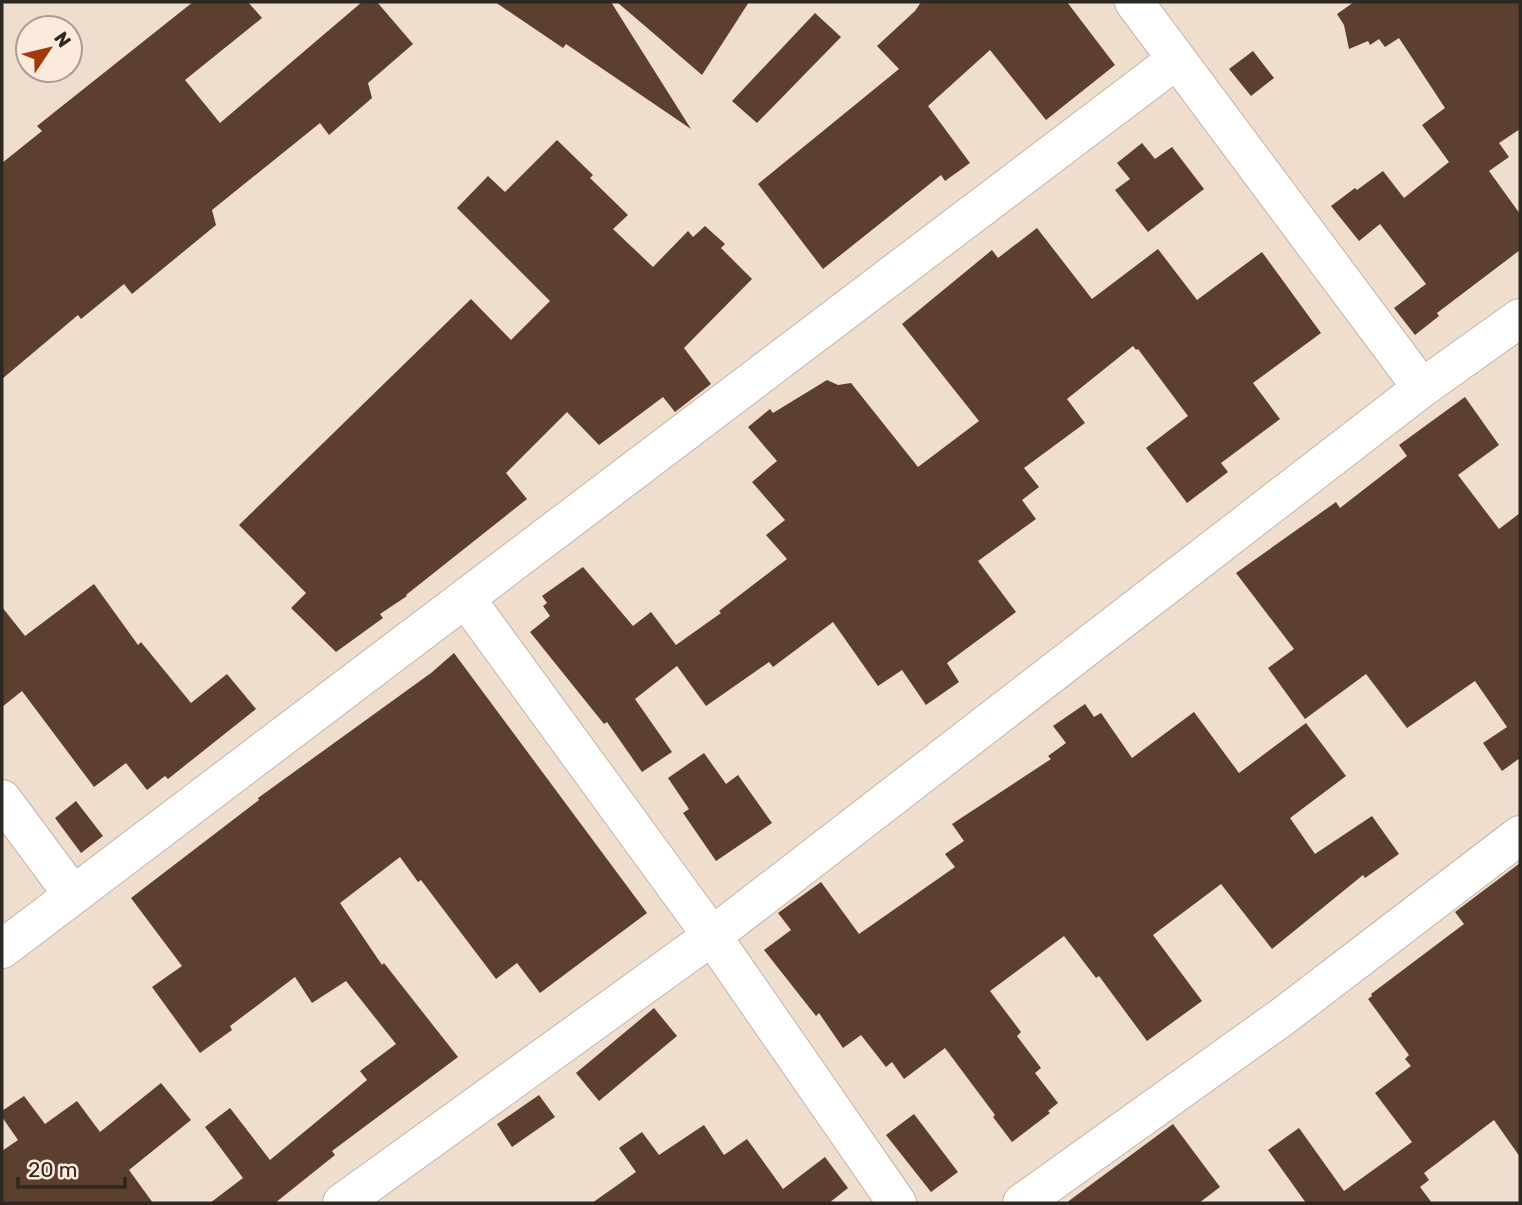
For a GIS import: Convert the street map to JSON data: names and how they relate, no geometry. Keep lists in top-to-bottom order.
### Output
{
  "scale_bar": "20 m",
  "north": "top right"
}
